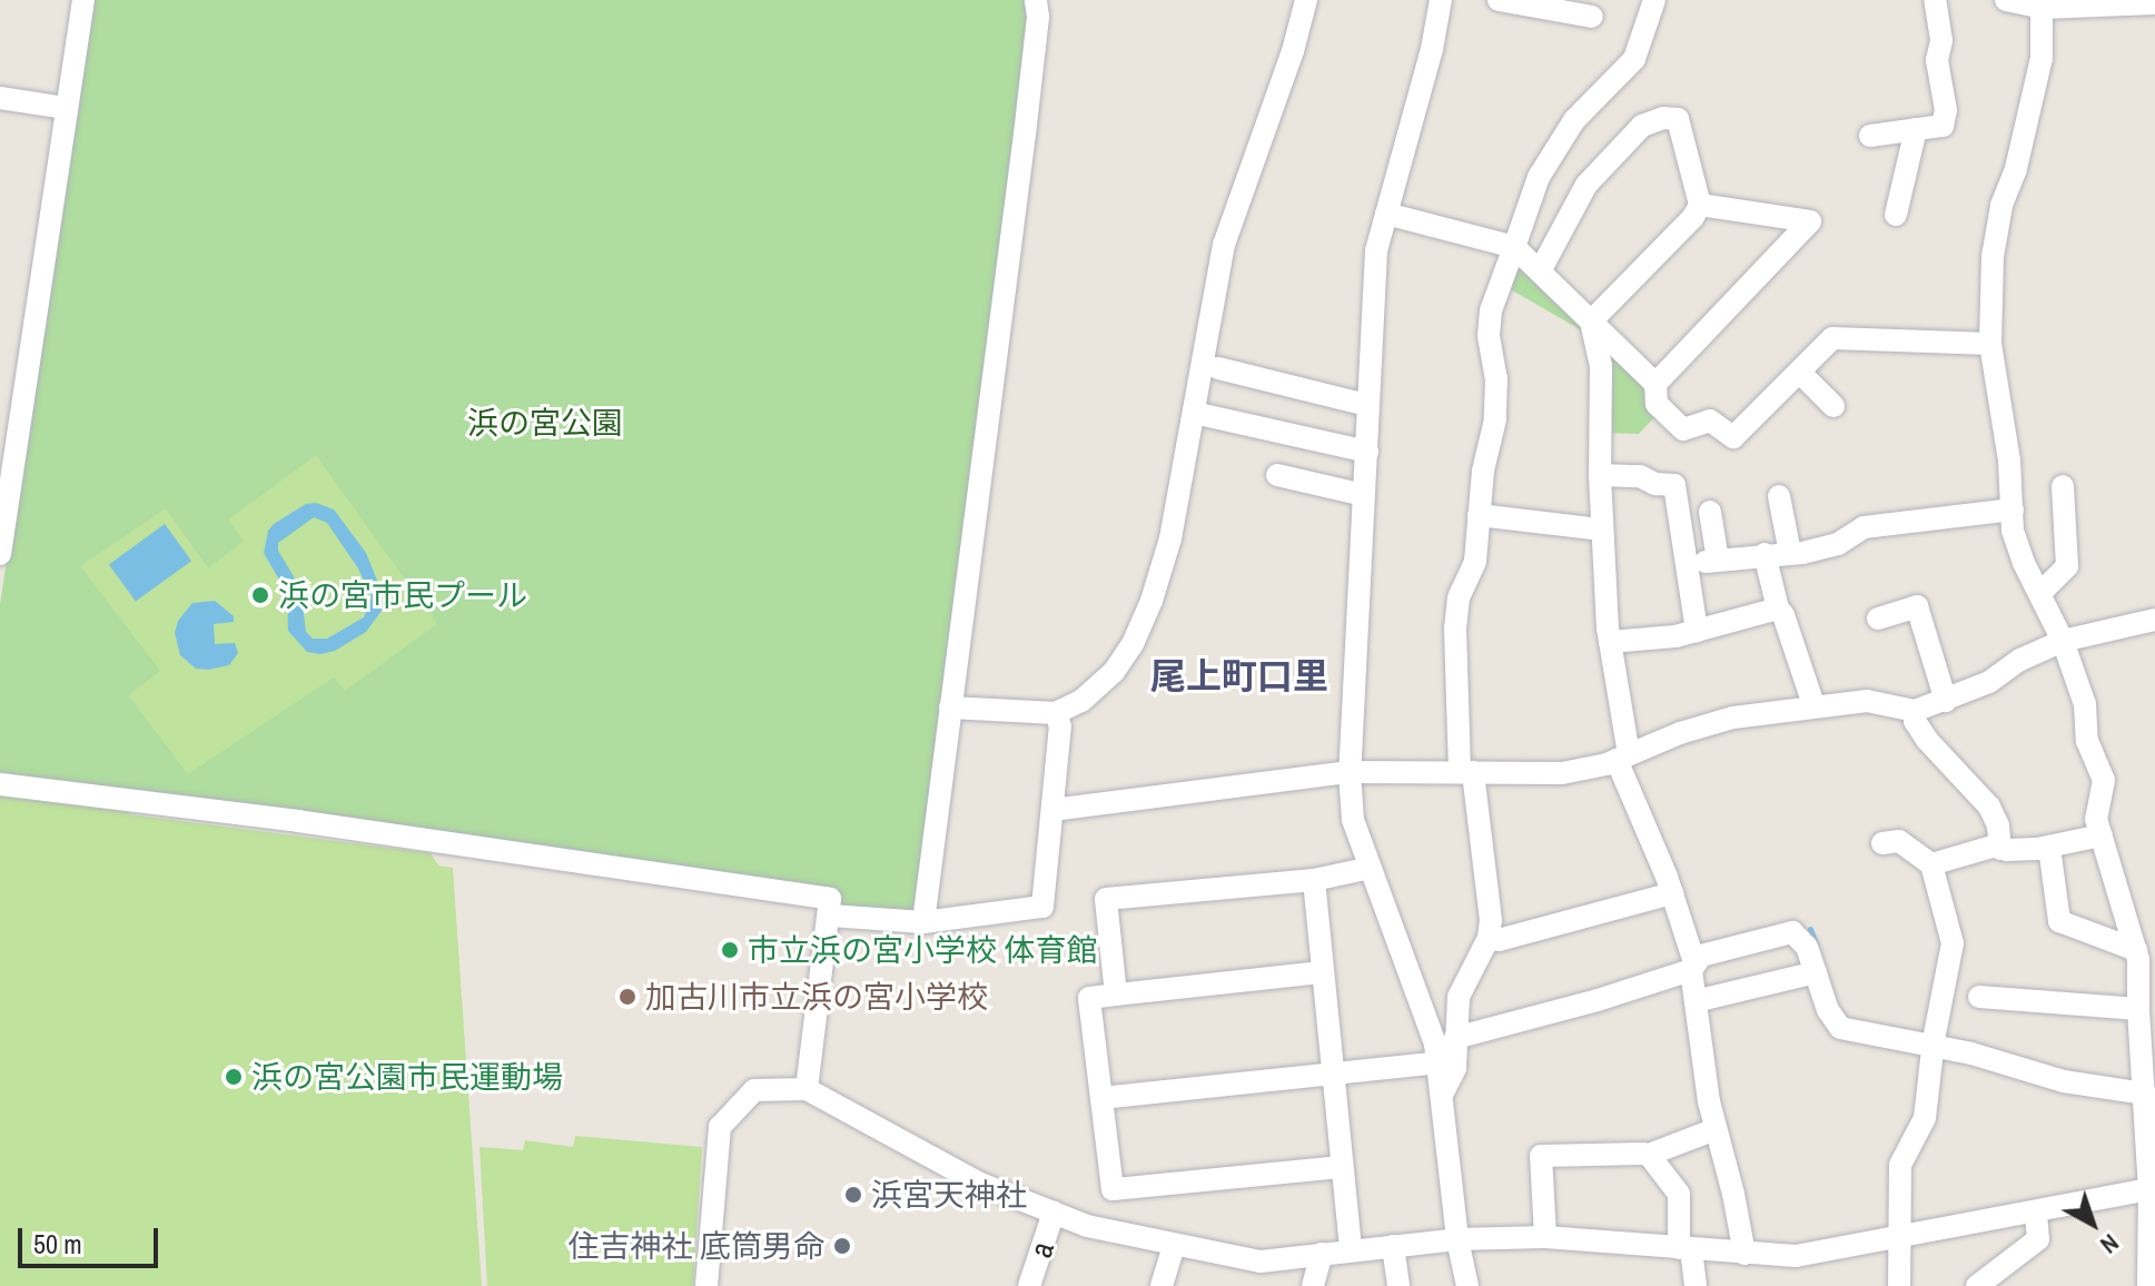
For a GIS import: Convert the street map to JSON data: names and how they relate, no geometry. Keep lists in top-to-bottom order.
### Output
{
  "streets": {
    "street": ["a"]
  },
  "districts": ["尾上町口里"],
  "parks": ["浜の宮公園"],
  "places": [
    "浜の宮市民プール",
    "市立浜の宮小学校 体育館",
    "加古川市立浜の宮小学校",
    "浜の宮公園市民運動場",
    "浜宮天神社",
    "住吉神社 底筒男命"
  ],
  "scale_bar": "50 m",
  "north": "bottom right"
}
